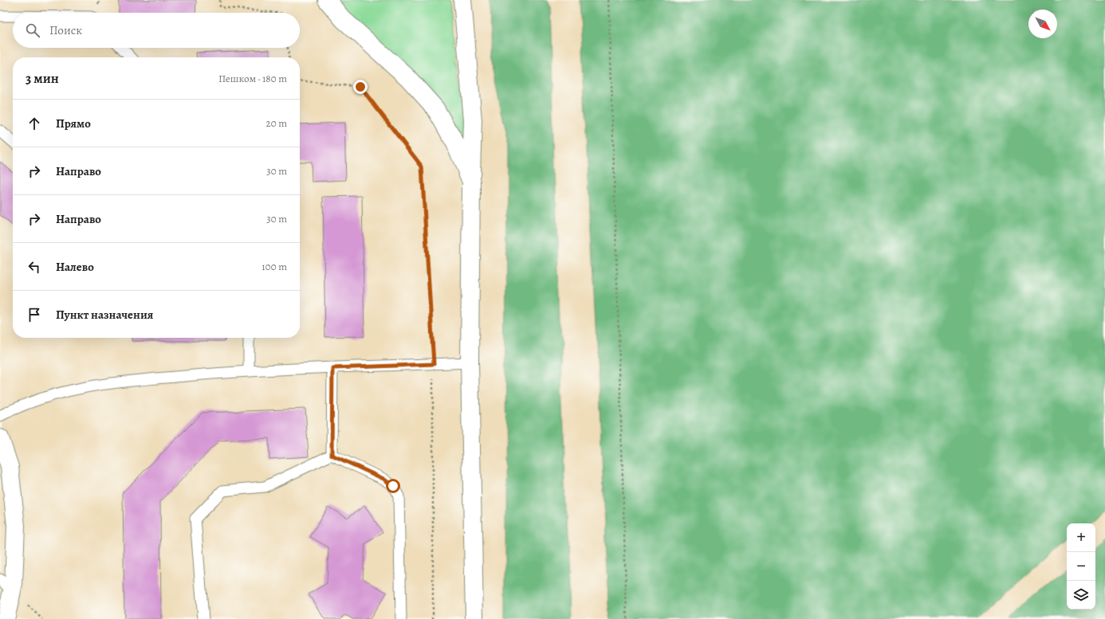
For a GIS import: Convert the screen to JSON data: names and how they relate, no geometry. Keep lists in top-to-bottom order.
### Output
{
  "north": "bottom right",
  "page": {
    "search": "Поиск",
    "heading": ["3 мин", "Пешком · 180 m"],
    "list": [
      ["Прямо", "20 m"],
      ["Направо", "30 m"],
      ["Направо", "30 m"],
      ["Налево", "100 m"],
      "Пункт назначения"
    ],
    "map_buttons": ["+", "−"]
  }
}
